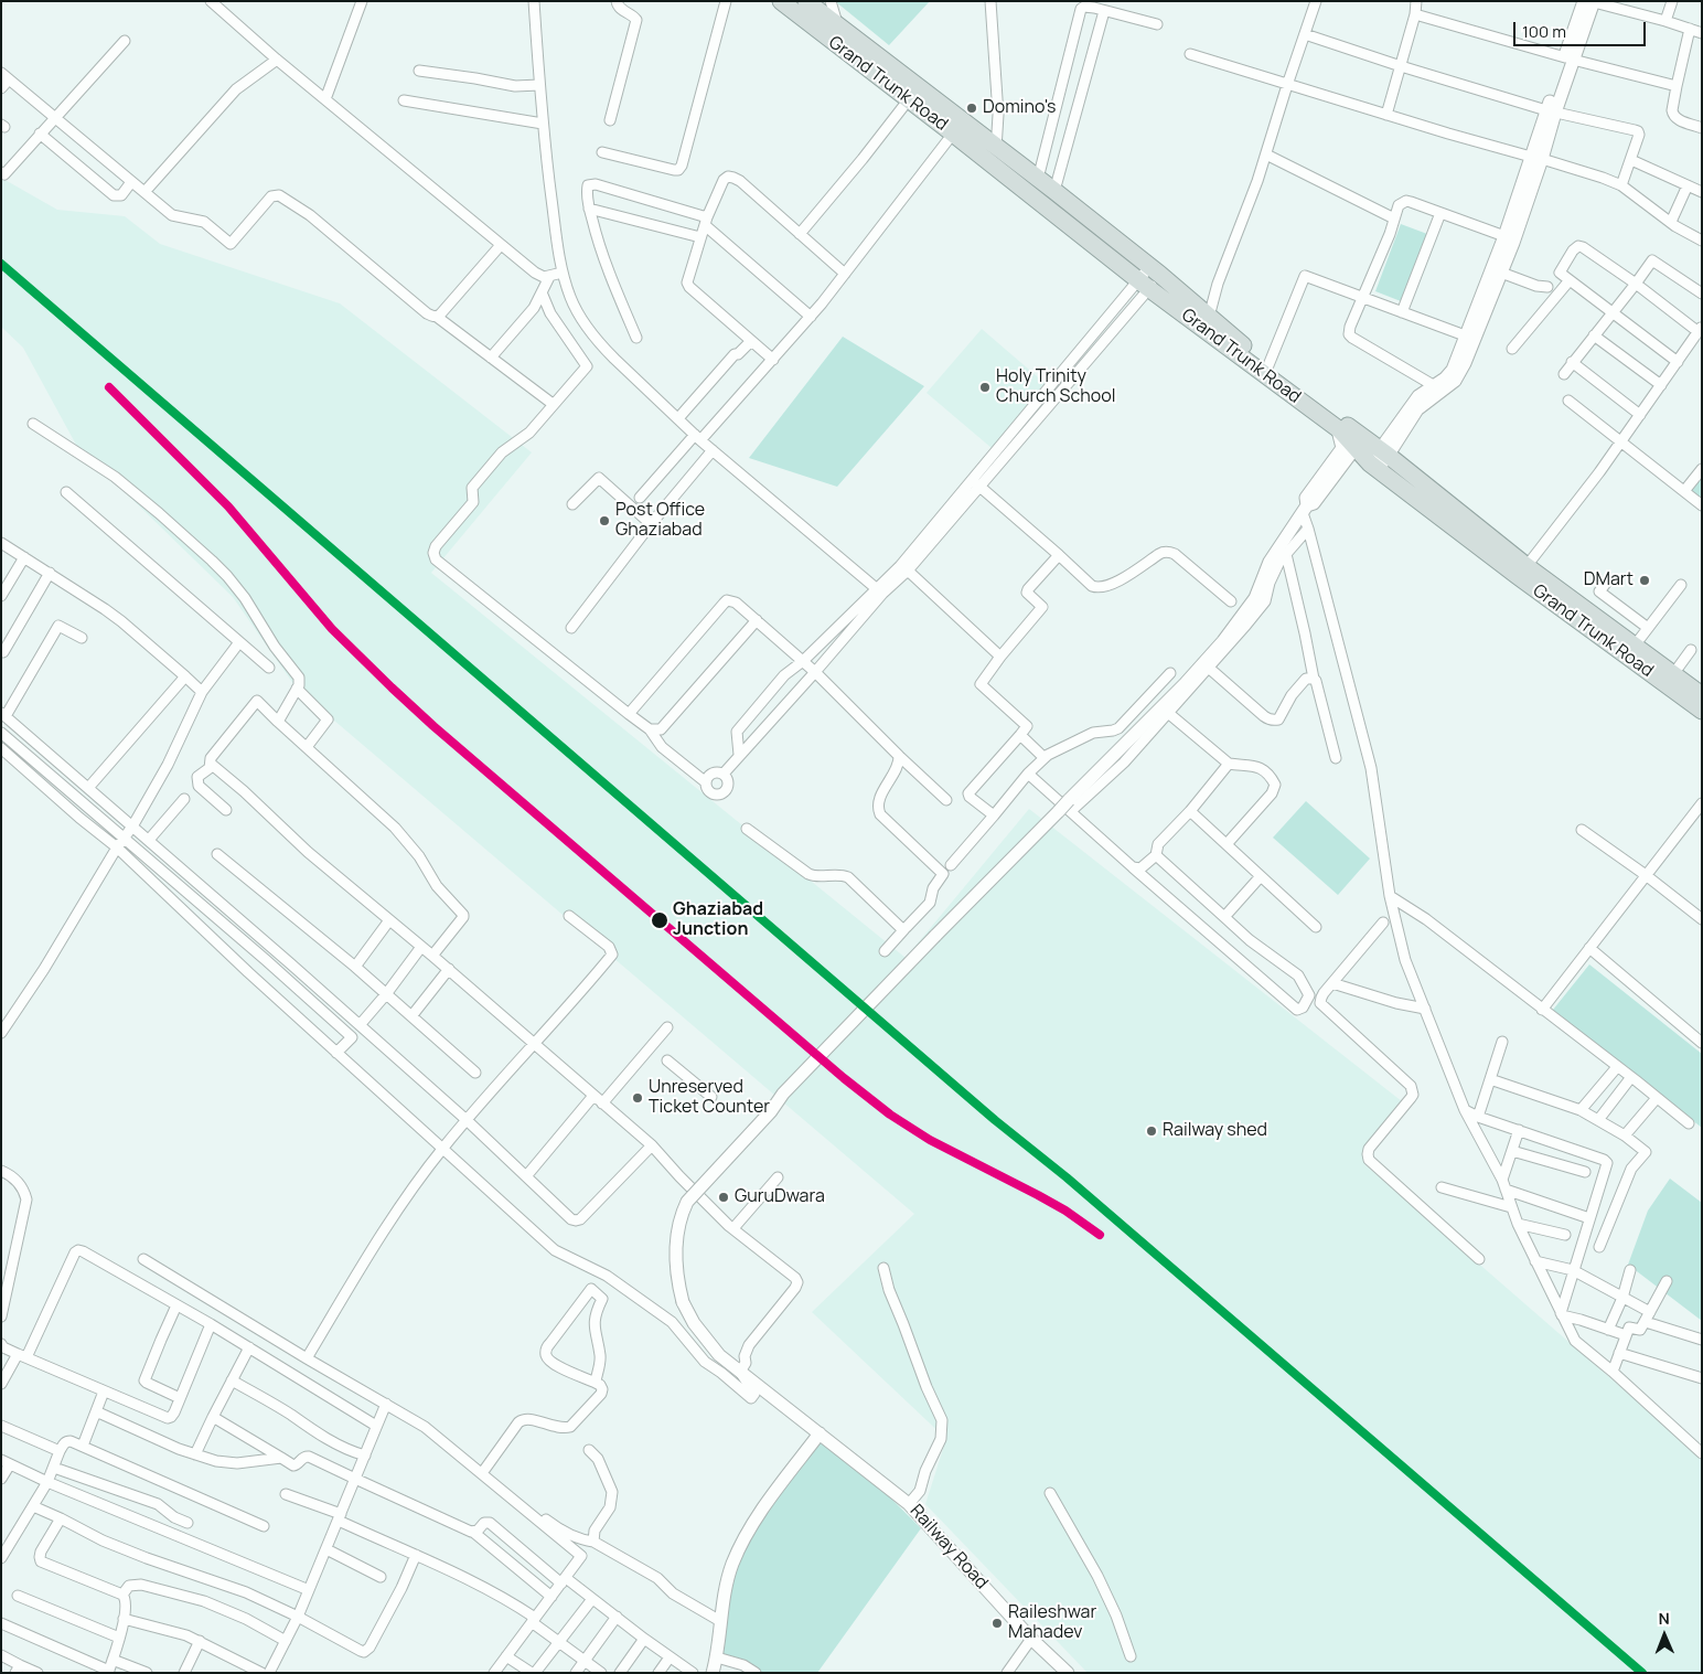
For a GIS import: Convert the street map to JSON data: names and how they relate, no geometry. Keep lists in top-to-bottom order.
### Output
{
  "streets": {
    "highway": ["Grand Trunk Road"],
    "street": ["Railway Road"]
  },
  "places": [
    "Domino's",
    "Holy Trinity Church School",
    "Post Office Ghaziabad",
    "DMart",
    "Ghaziabad Junction",
    "Unreserved Ticket Counter",
    "Railway shed",
    "GuruDwara",
    "Raileshwar Mahadev"
  ],
  "scale_bar": "100 m",
  "north": "top"
}
